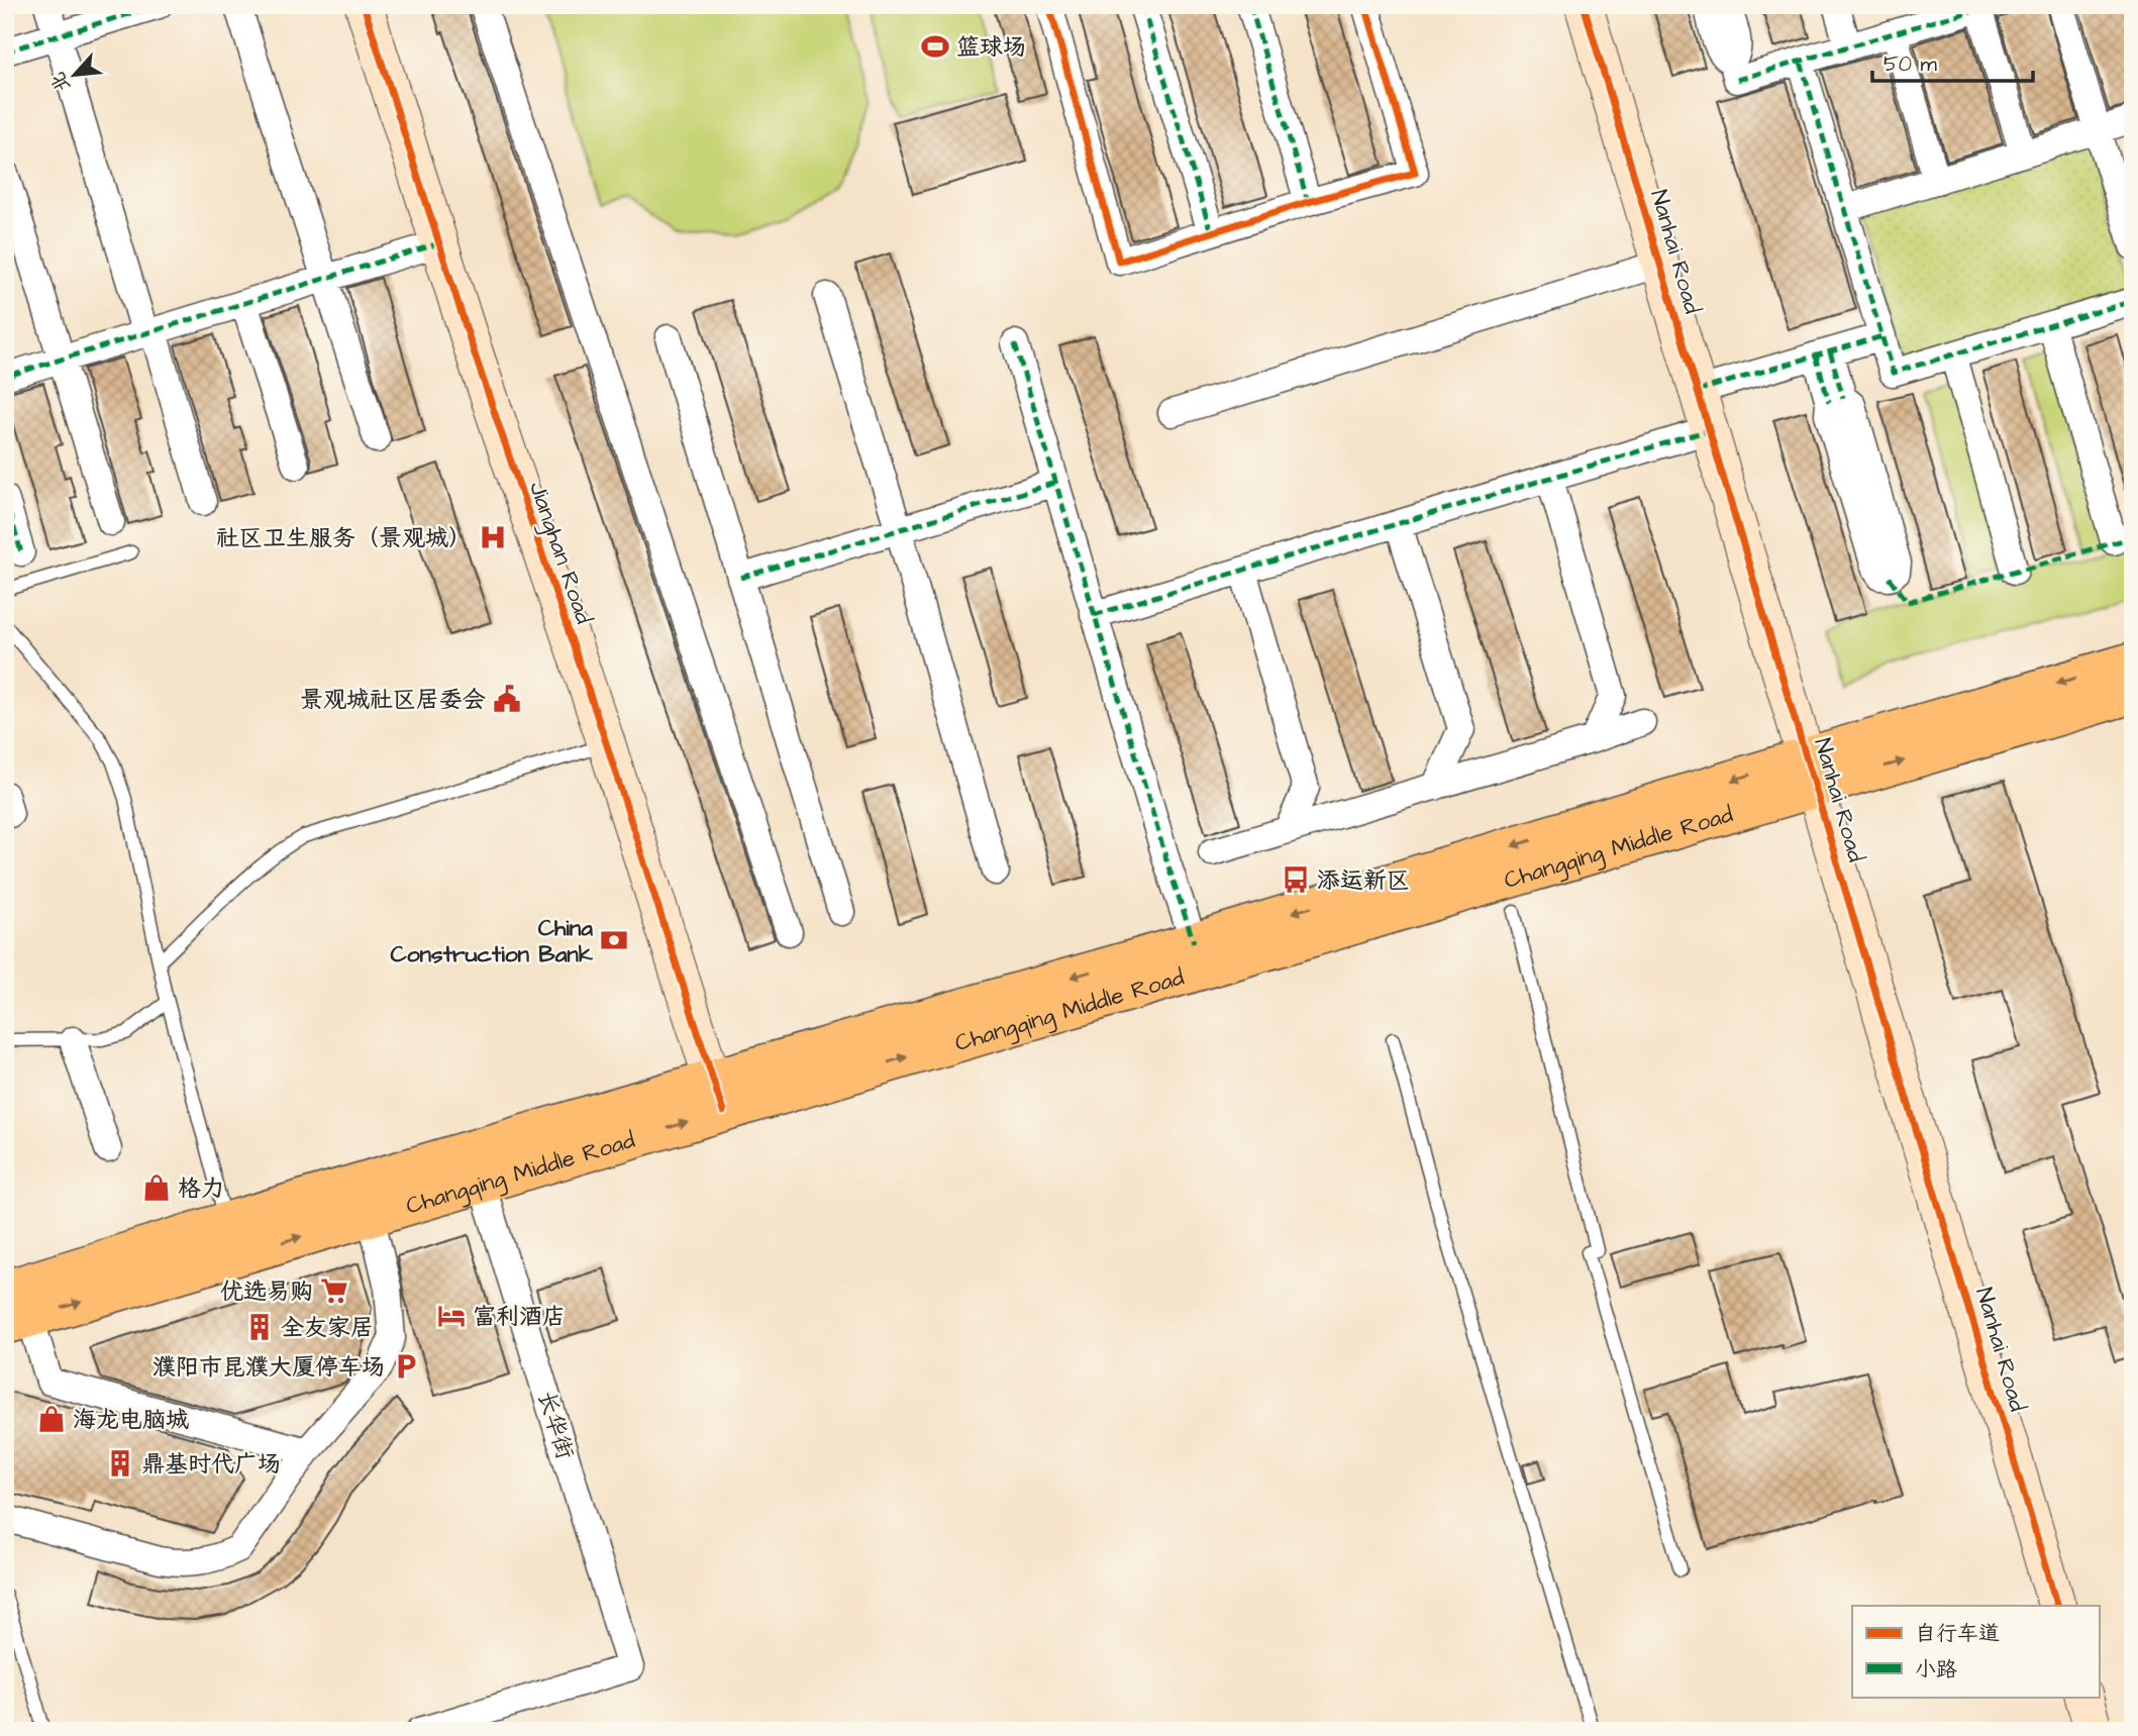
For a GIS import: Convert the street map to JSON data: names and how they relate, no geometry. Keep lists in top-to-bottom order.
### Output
{
  "streets": {
    "main road": ["Changqing Middle Road"],
    "street": ["Nanhai Road", "Jianghan Road", "长华街"]
  },
  "crossings": [
    ["Nanhai Road", "Changqing Middle Road"],
    ["Jianghan Road", "Changqing Middle Road"],
    ["Changqing Middle Road", "长华街"]
  ],
  "places": {
    "sports": ["篮球场"],
    "hospital": ["社区卫生服务（景观城）"],
    "public building": ["景观城社区居委会"],
    "bus stop": ["添运新区"],
    "bank": ["China Construction Bank"],
    "shop": ["格力", "海龙电脑城"],
    "supermarket": ["优选易购"],
    "hotel": ["富利酒店"],
    "building": ["全友家居", "鼎基时代广场"],
    "parking": ["濮阳市昆濮大厦停车场"]
  },
  "legend": ["自行车道", "小路"],
  "scale_bar": "50 m",
  "north": "bottom left"
}
